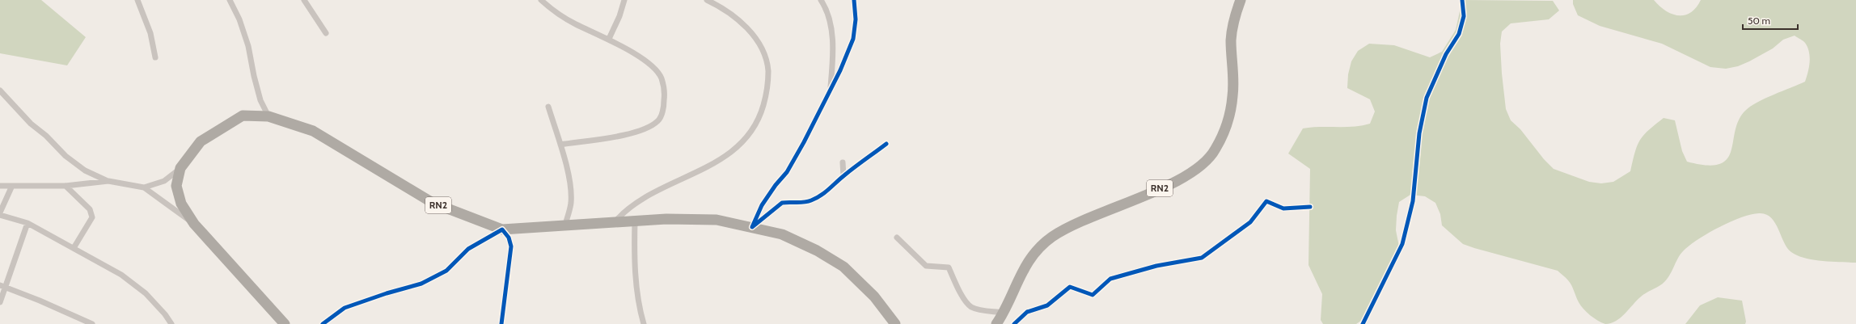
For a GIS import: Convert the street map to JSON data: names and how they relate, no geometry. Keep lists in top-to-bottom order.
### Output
{
  "streets": {
    "highway": ["RN2"]
  },
  "scale_bar": "50 m"
}
